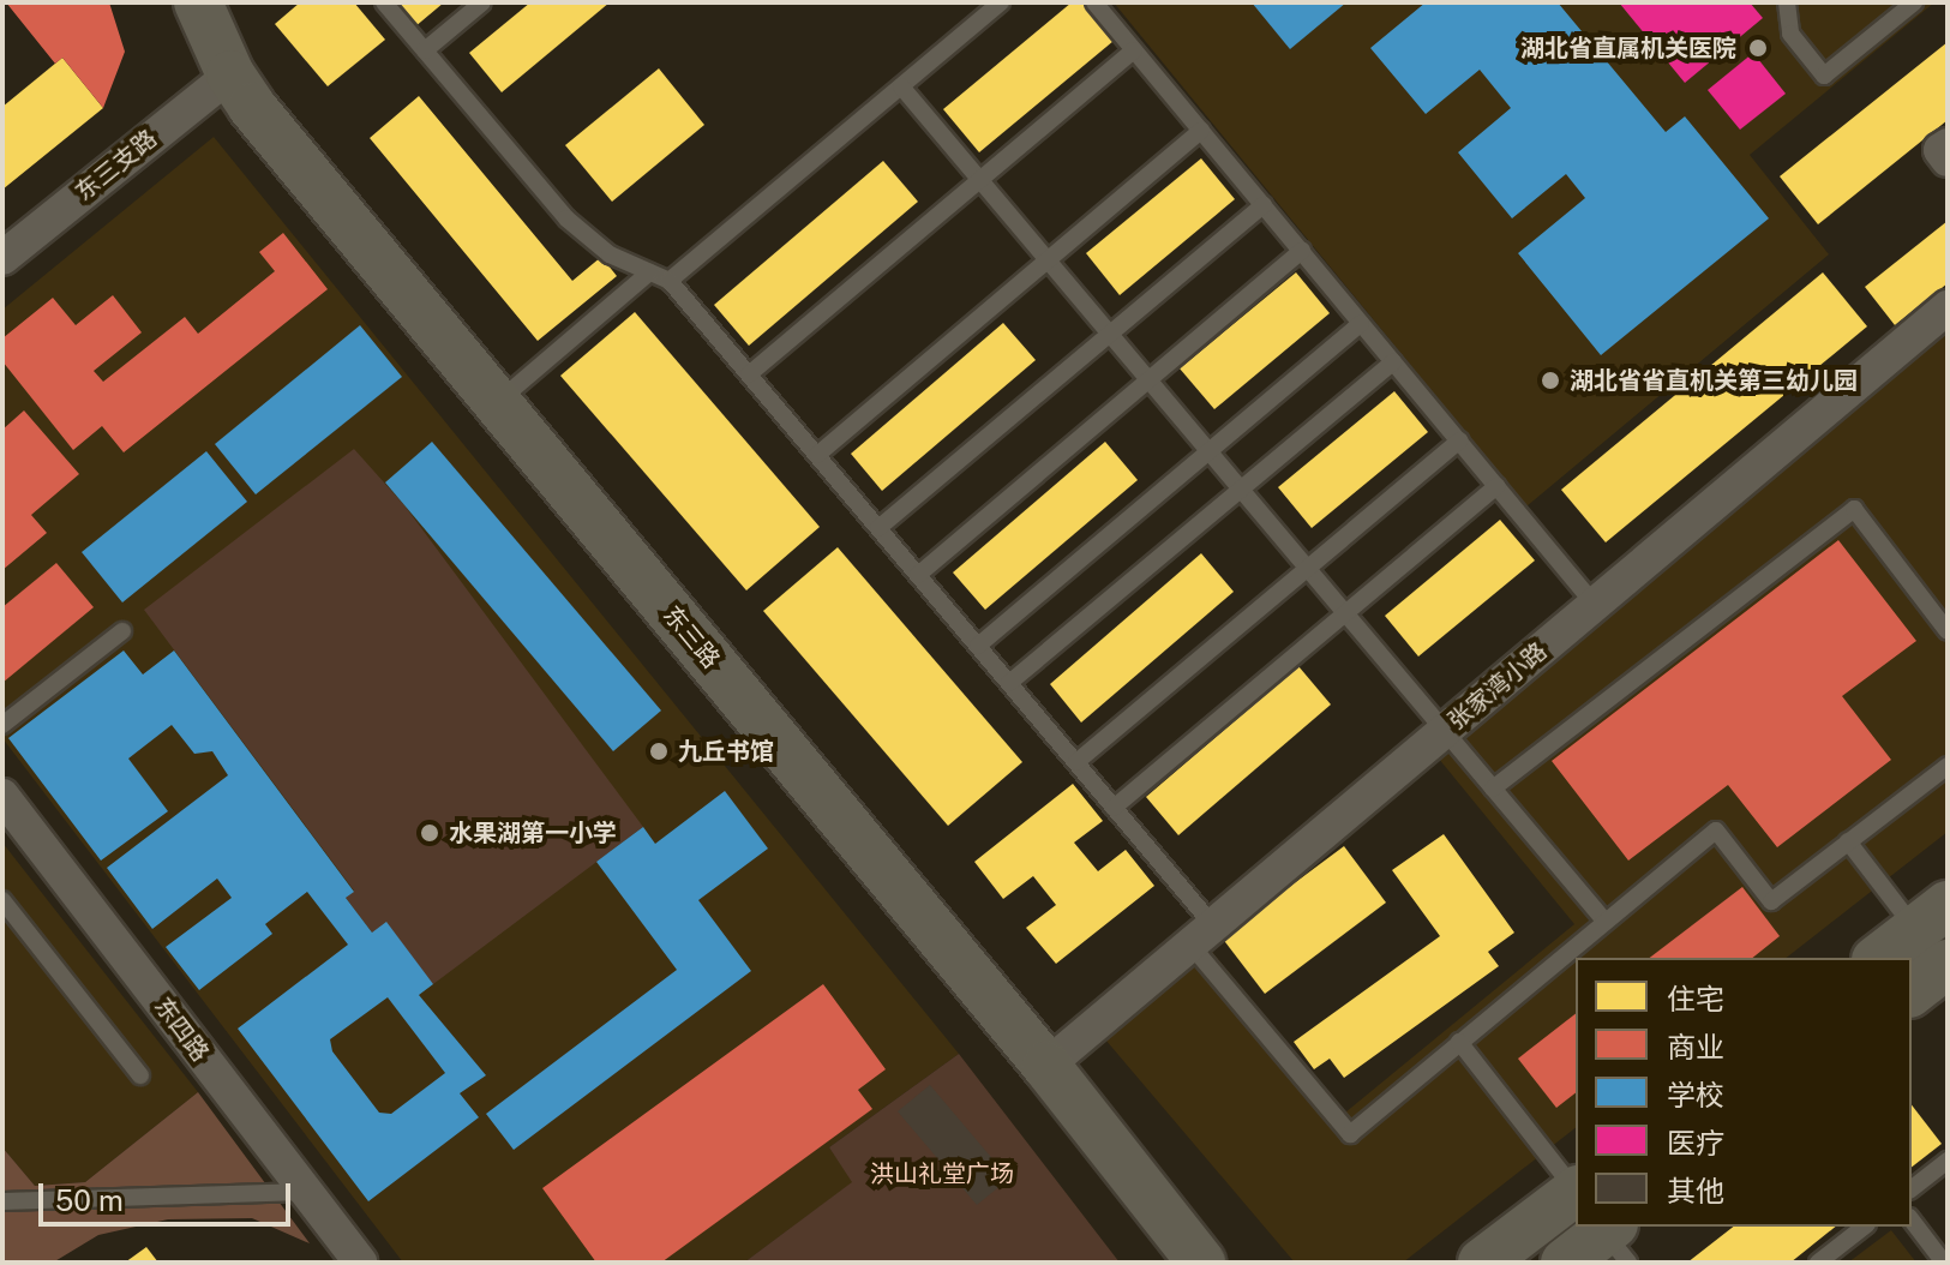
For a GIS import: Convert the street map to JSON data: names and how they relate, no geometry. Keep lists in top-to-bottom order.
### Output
{
  "streets": {
    "street": [
      "东三支路",
      "东三路",
      "张家湾小路",
      "东四路"
    ]
  },
  "crossings": [
    ["东三支路", "东三路"],
    ["东三路", "张家湾小路"]
  ],
  "parks": ["洪山礼堂广场"],
  "places": [
    "湖北省直属机关医院",
    "湖北省省直机关第三幼儿园",
    "九丘书馆",
    "水果湖第一小学"
  ],
  "legend": [
    "住宅",
    "商业",
    "学校",
    "医疗",
    "其他"
  ],
  "scale_bar": "50 m"
}
